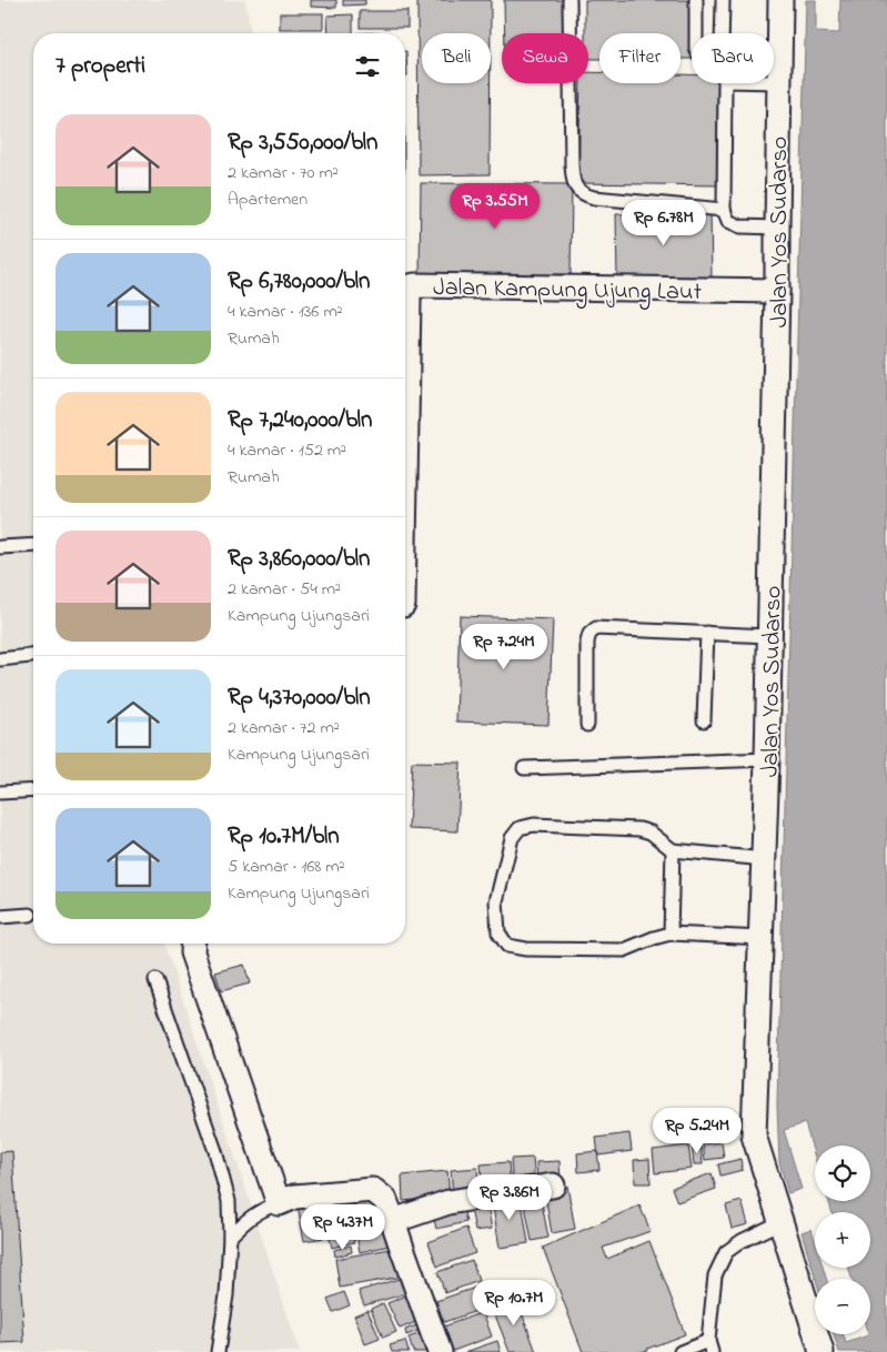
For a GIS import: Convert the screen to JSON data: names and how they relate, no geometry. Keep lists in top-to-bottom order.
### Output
{
  "streets": {
    "street": ["Jalan Yos Sudarso", "Jalan Kampung Ujung Laut"]
  },
  "crossings": [
    ["Jalan Yos Sudarso", "Jalan Kampung Ujung Laut"]
  ],
  "page": {
    "chip": [
      "Beli",
      "Sewa",
      "Filter",
      "Baru"
    ],
    "heading": "7 properti",
    "list": [
      {
        "name": "Rp 3,550,000/bln",
        "note": "2 kamar · 70 m² · Apartemen"
      },
      {
        "name": "Rp 6,780,000/bln",
        "note": "4 kamar · 136 m² · Rumah"
      },
      {
        "name": "Rp 7,240,000/bln",
        "note": "4 kamar · 152 m² · Rumah"
      },
      {
        "name": "Rp 3,860,000/bln",
        "note": "2 kamar · 54 m² · Kampung Ujungsari"
      },
      {
        "name": "Rp 4,370,000/bln",
        "note": "2 kamar · 72 m² · Kampung Ujungsari"
      },
      {
        "name": "Rp 10.7M/bln",
        "note": "5 kamar · 168 m² · Kampung Ujungsari"
      }
    ],
    "price": [
      "Rp 3.55M",
      "Rp 6.78M",
      "Rp 7.24M",
      "Rp 5.24M",
      "Rp 3.86M",
      "Rp 4.37M",
      "Rp 10.7M"
    ],
    "map_buttons": ["+", "−"]
  }
}
